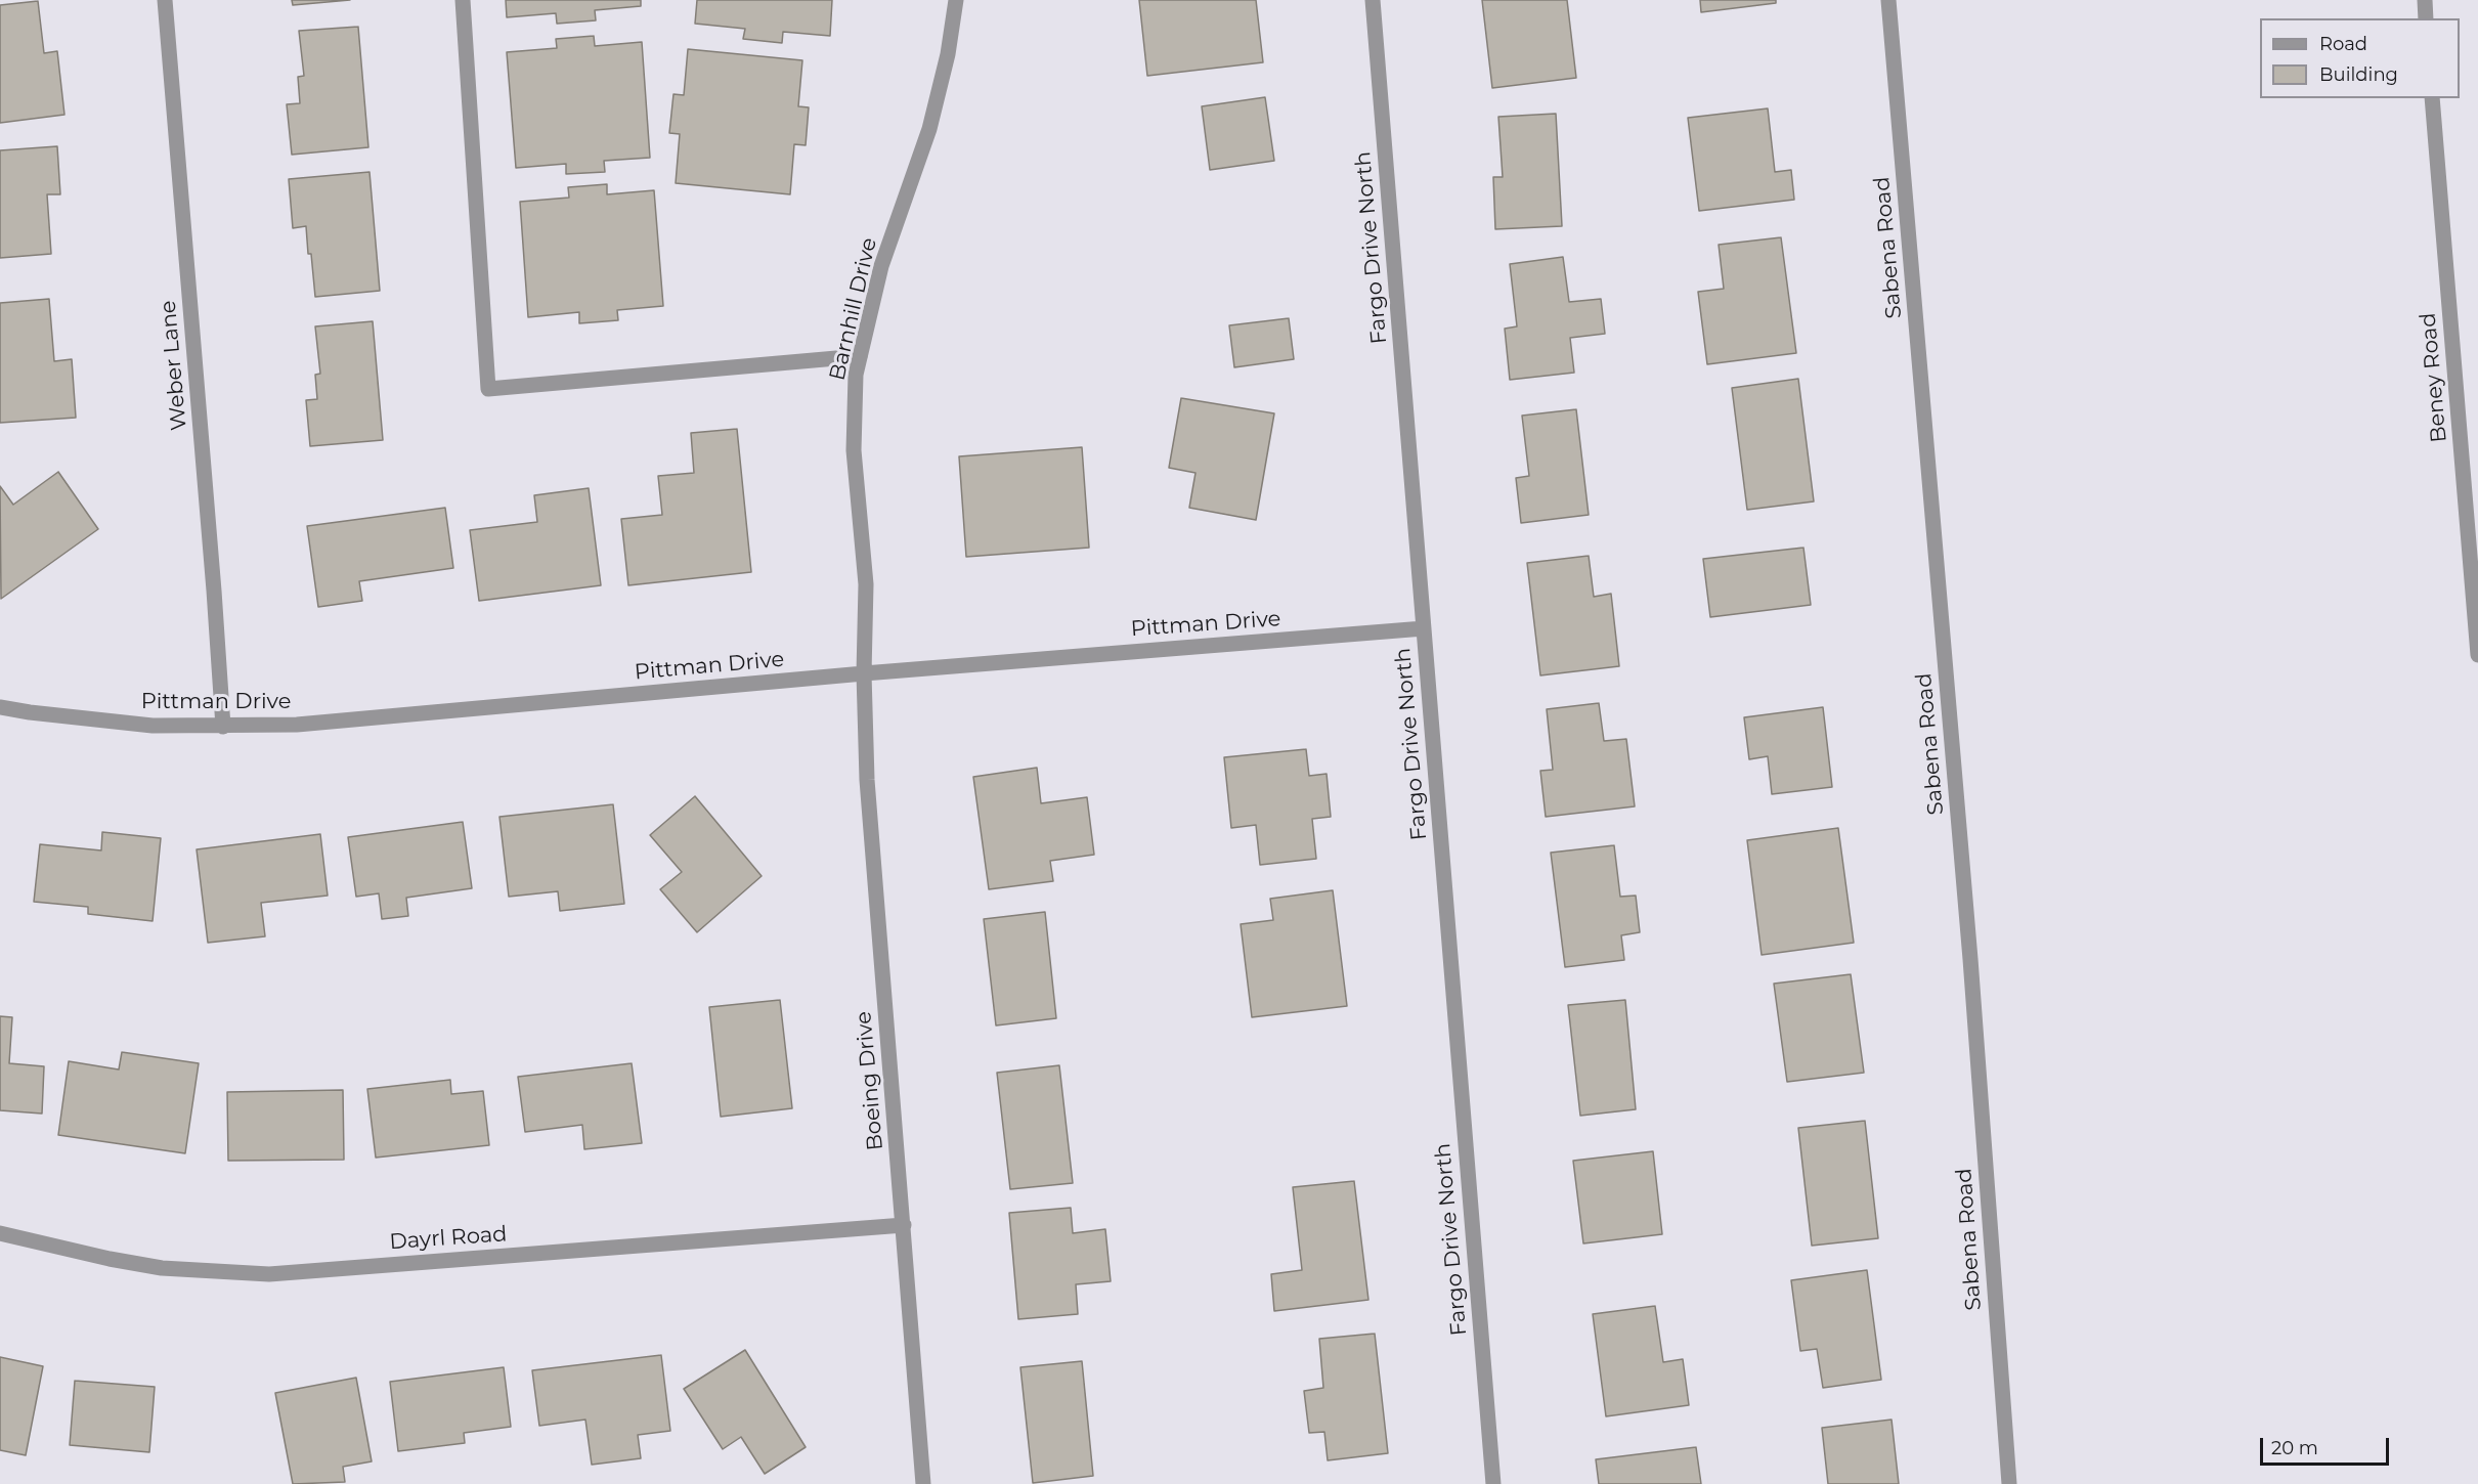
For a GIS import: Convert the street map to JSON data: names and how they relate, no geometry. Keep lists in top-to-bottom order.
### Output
{
  "streets": {
    "street": [
      "Fargo Drive North",
      "Sabena Road",
      "Barnhill Drive",
      "Weber Lane",
      "Beney Road",
      "Pittman Drive",
      "Boeing Drive",
      "Dayrl Road"
    ]
  },
  "crossings": [
    ["Fargo Drive North", "Pittman Drive"],
    ["Barnhill Drive", "Pittman Drive"],
    ["Barnhill Drive", "Boeing Drive"],
    ["Weber Lane", "Pittman Drive"],
    ["Pittman Drive", "Boeing Drive"],
    ["Boeing Drive", "Dayrl Road"]
  ],
  "legend": ["Road", "Building"],
  "scale_bar": "20 m"
}
